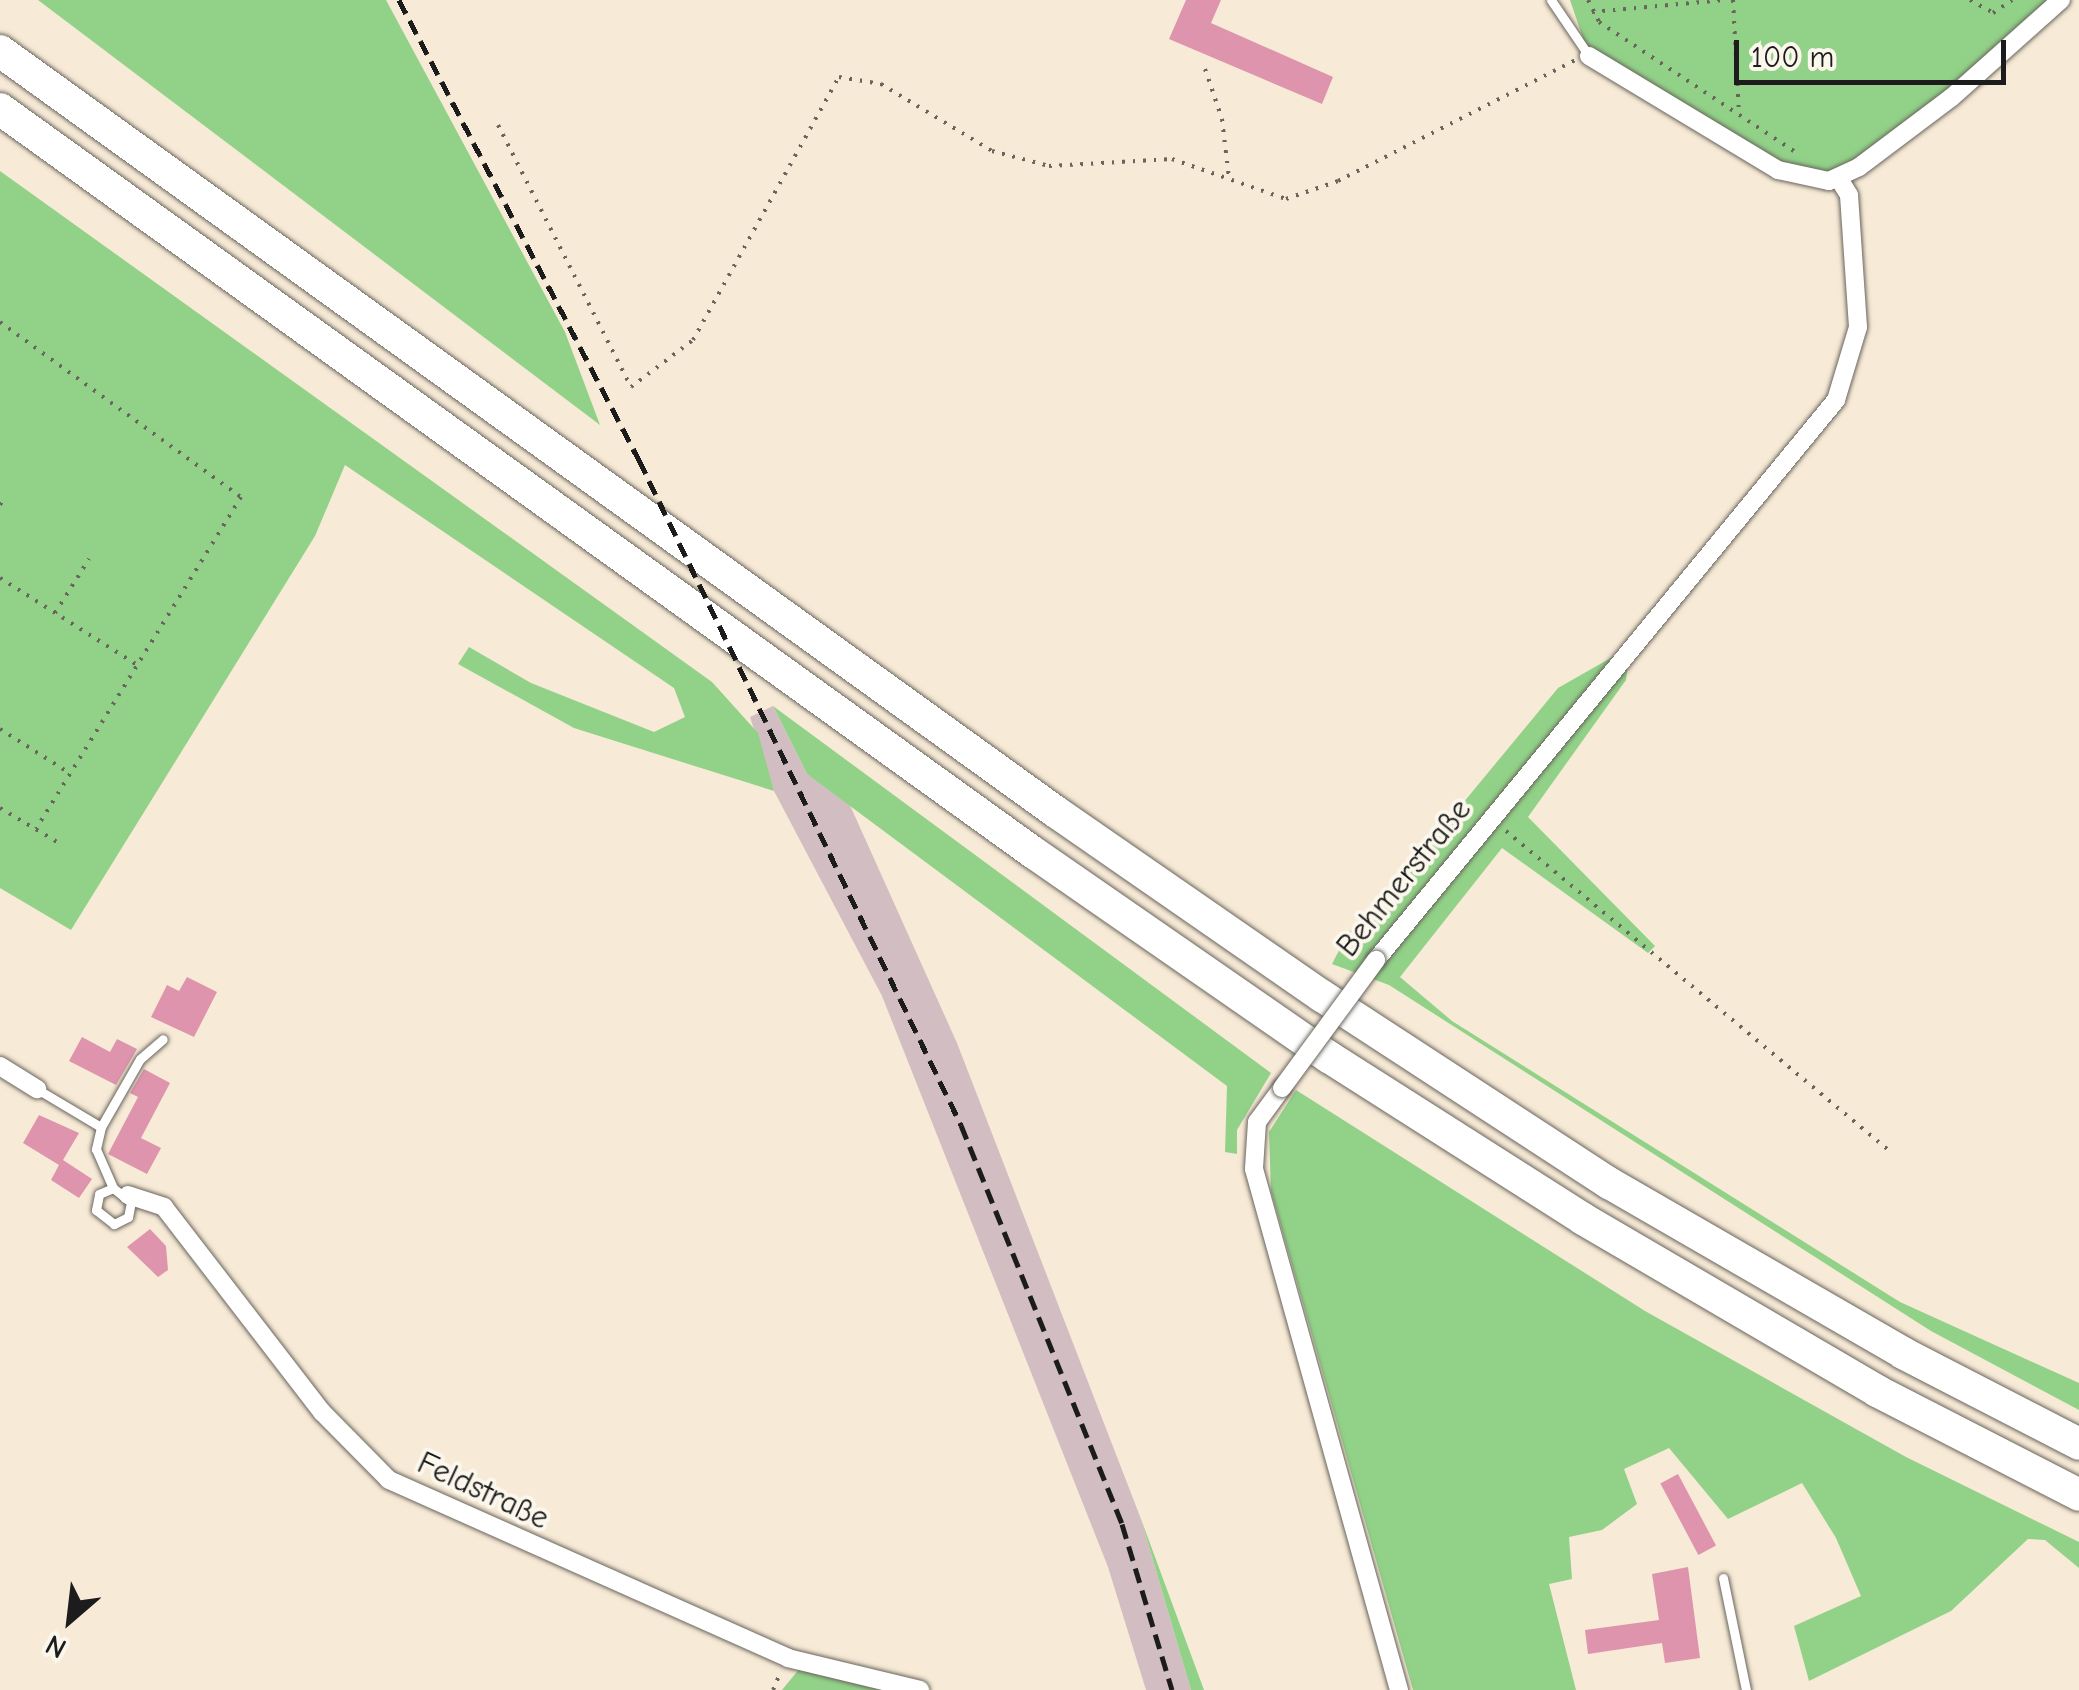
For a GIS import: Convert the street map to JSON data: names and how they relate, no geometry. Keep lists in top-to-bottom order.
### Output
{
  "streets": {
    "street": ["Behmerstraße", "Feldstraße"]
  },
  "scale_bar": "100 m",
  "north": "bottom left"
}
